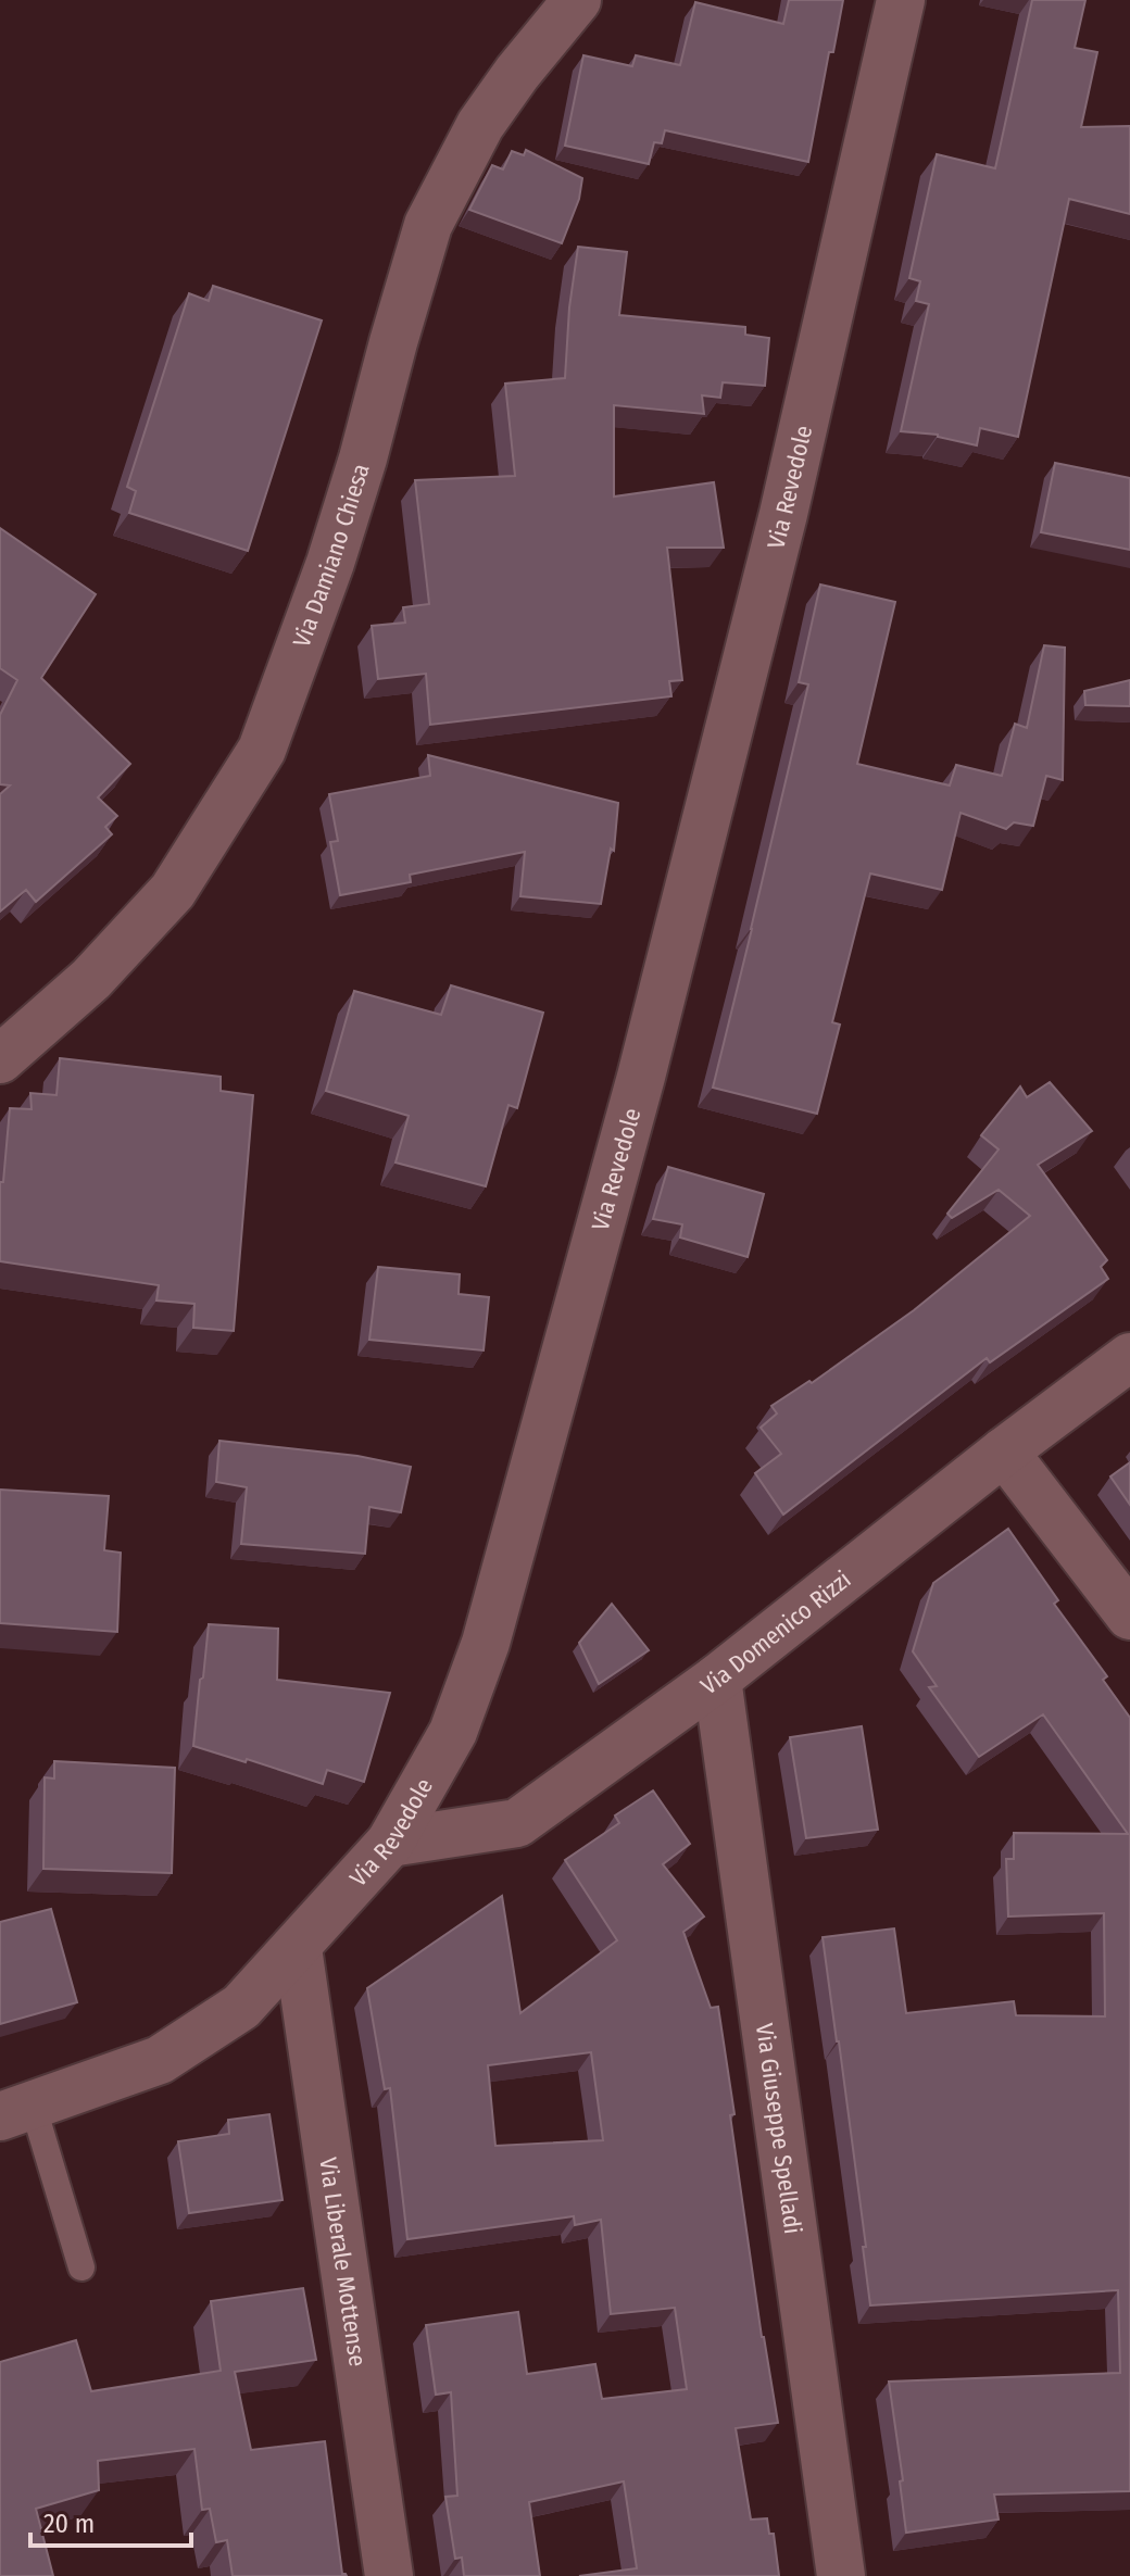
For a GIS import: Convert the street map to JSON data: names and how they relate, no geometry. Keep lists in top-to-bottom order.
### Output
{
  "streets": {
    "street": [
      "Via Revedole",
      "Via Damiano Chiesa",
      "Via Domenico Rizzi",
      "Via Giuseppe Spelladi",
      "Via Liberale Mottense"
    ]
  },
  "crossings": [
    ["Via Revedole", "Via Domenico Rizzi"],
    ["Via Revedole", "Via Liberale Mottense"],
    ["Via Domenico Rizzi", "Via Giuseppe Spelladi"]
  ],
  "scale_bar": "20 m"
}
